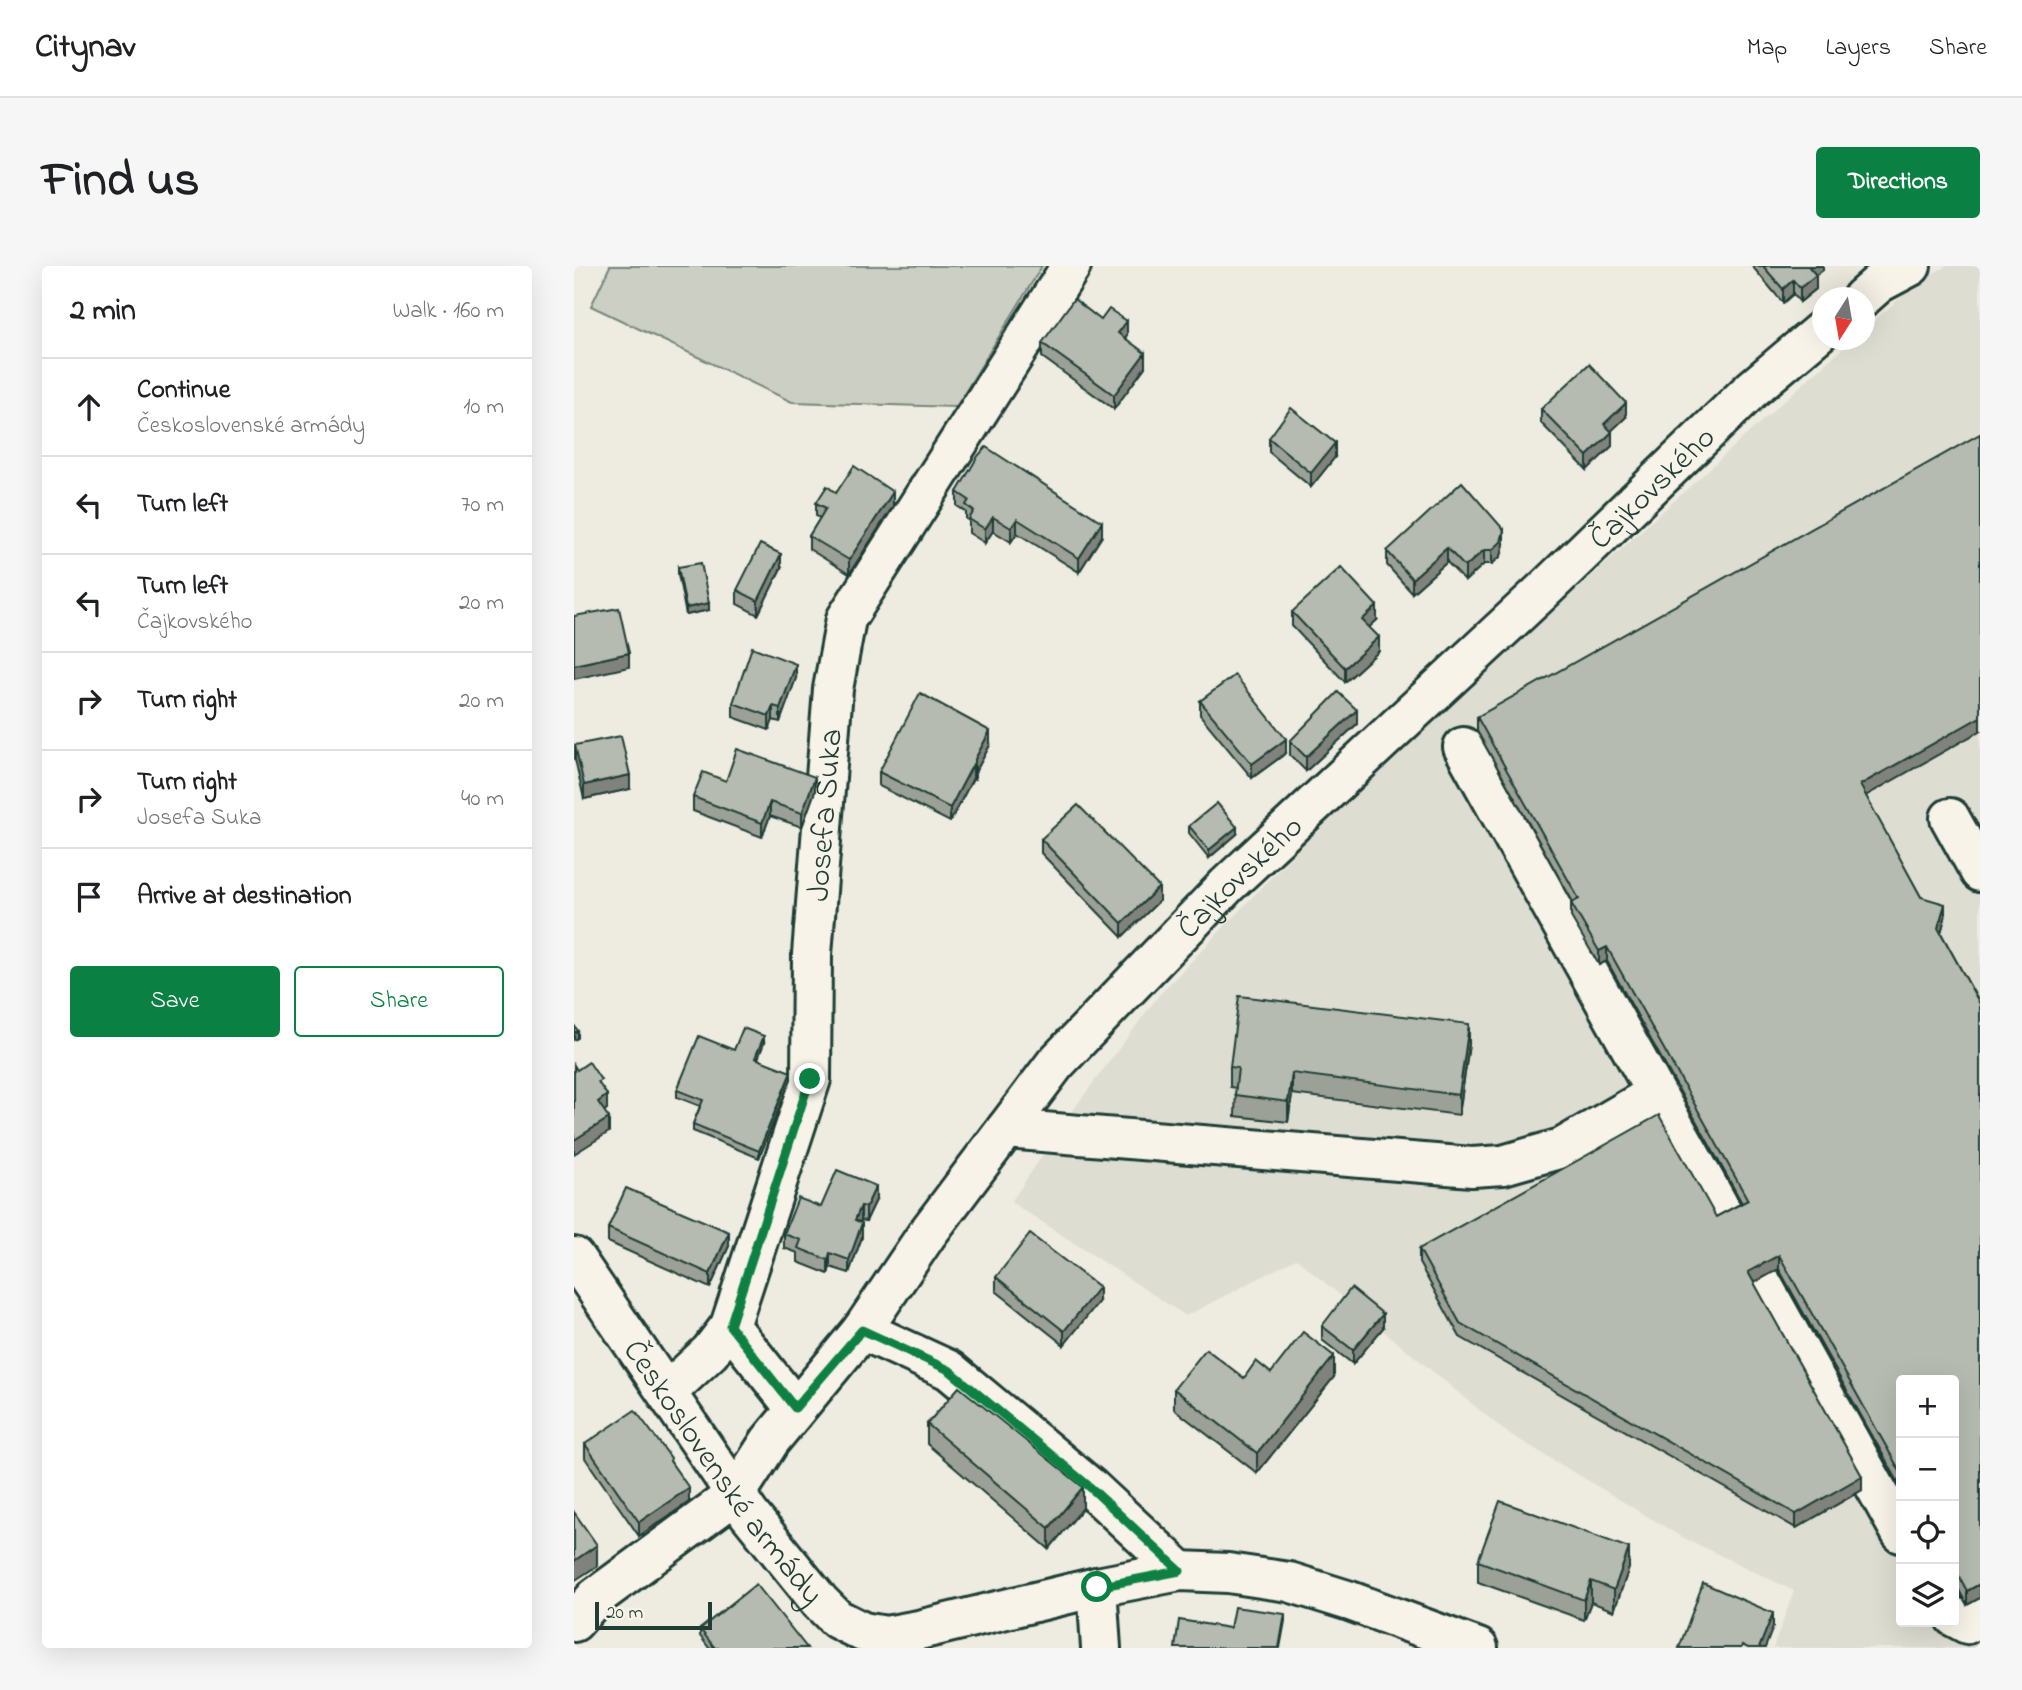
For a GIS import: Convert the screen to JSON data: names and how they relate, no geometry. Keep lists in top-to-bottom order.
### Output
{
  "streets": {
    "street": ["Čajkovského", "Josefa Suka", "Československé armády"]
  },
  "crossings": [
    ["Čajkovského", "Československé armády"],
    ["Josefa Suka", "Československé armády"]
  ],
  "scale_bar": "20 m",
  "north": "bottom",
  "page": {
    "header": "Citynav",
    "nav": ["Map", "Layers", "Share"],
    "title": "Find us",
    "buttons": [
      "Directions",
      ["Save", "Share"]
    ],
    "heading": ["2 min", "Walk · 160 m"],
    "list": [
      ["Continue", "Československé armády", "10 m"],
      ["Turn left", "70 m"],
      ["Turn left", "Čajkovského", "20 m"],
      ["Turn right", "20 m"],
      ["Turn right", "Josefa Suka", "40 m"],
      "Arrive at destination"
    ],
    "map_buttons": ["+", "−"],
    "scale": "20 m"
  }
}
